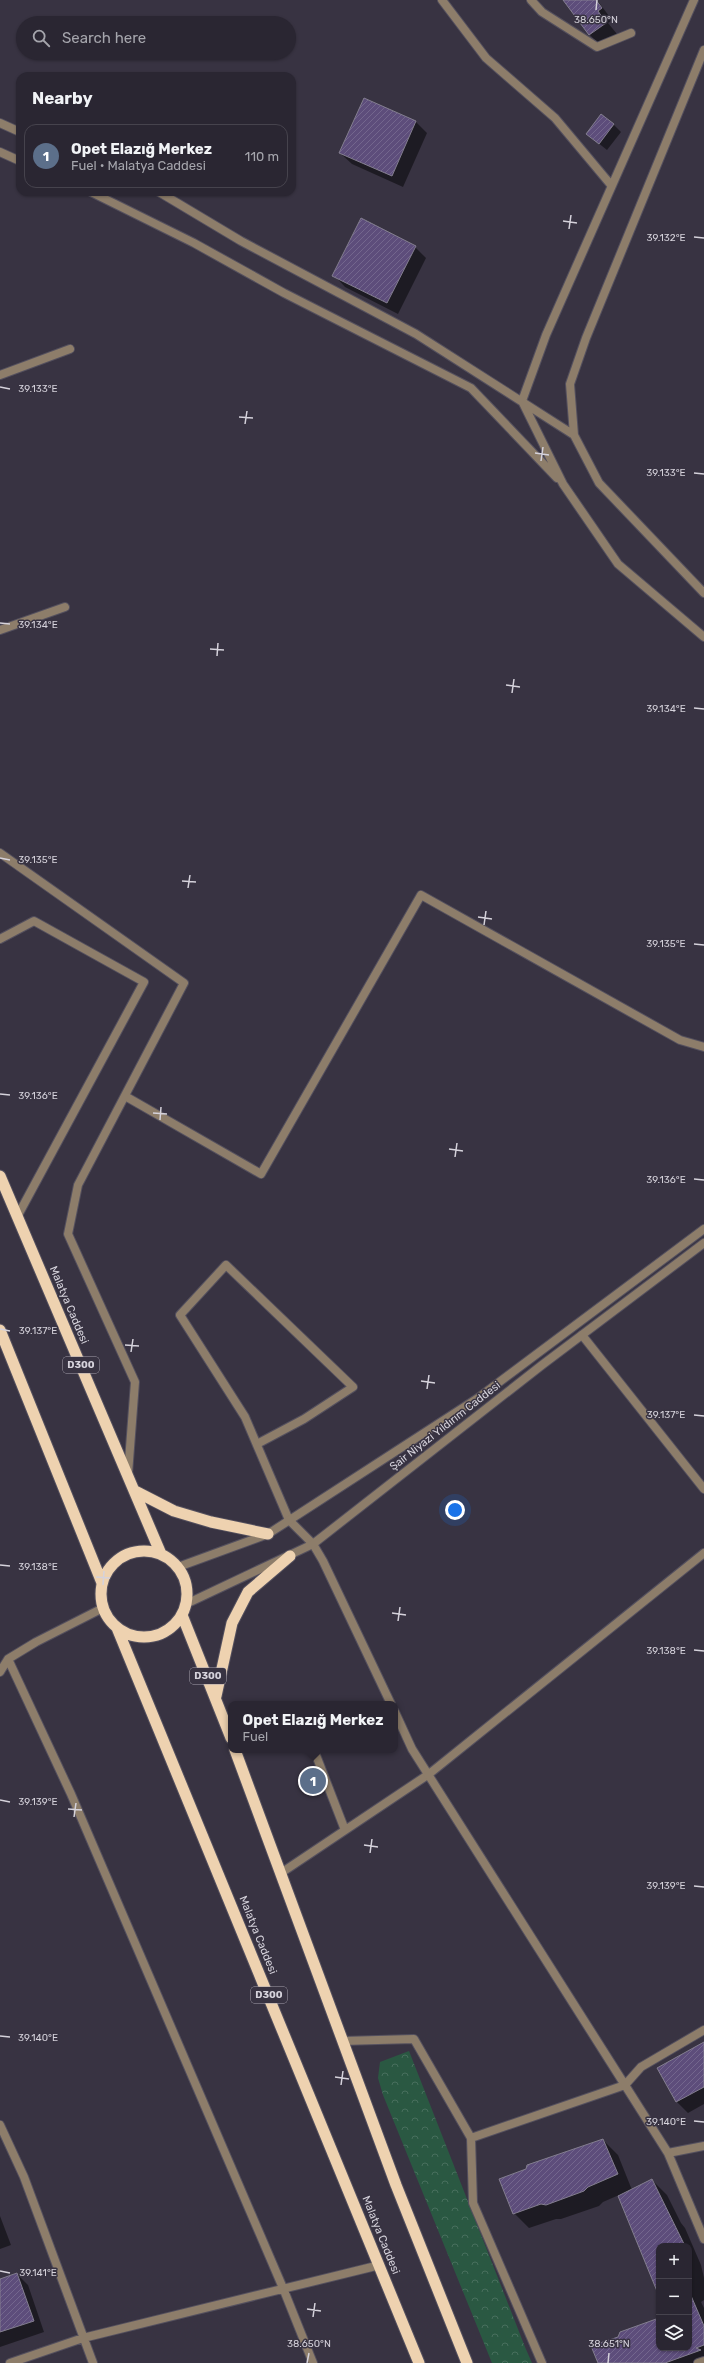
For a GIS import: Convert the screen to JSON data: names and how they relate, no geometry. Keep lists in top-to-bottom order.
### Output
{
  "streets": {
    "highway": ["Malatya Caddesi", "D300"],
    "street": ["Şair Niyazi Yıldırım Caddesi"]
  },
  "crossings": [
    ["Malatya Caddesi", "D300"],
    ["Malatya Caddesi", "Şair Niyazi Yıldırım Caddesi"],
    ["D300", "Şair Niyazi Yıldırım Caddesi"]
  ],
  "page": {
    "search": "Search here",
    "heading": "Nearby",
    "list": [
      {
        "mark": "1",
        "name": "Opet Elazığ Merkez",
        "note": "Fuel · Malatya Caddesi",
        "value": "110 m"
      }
    ],
    "popup": ["Opet Elazığ Merkez", "Fuel"],
    "pins": "1",
    "map_buttons": ["+", "−"]
  },
  "coordinates": [
    "38.650°N",
    "39.132°E",
    "39.133°E",
    "39.134°E",
    "39.135°E",
    "39.136°E",
    "39.137°E",
    "39.138°E",
    "39.139°E",
    "39.140°E",
    "39.141°E",
    "38.651°N"
  ]
}
